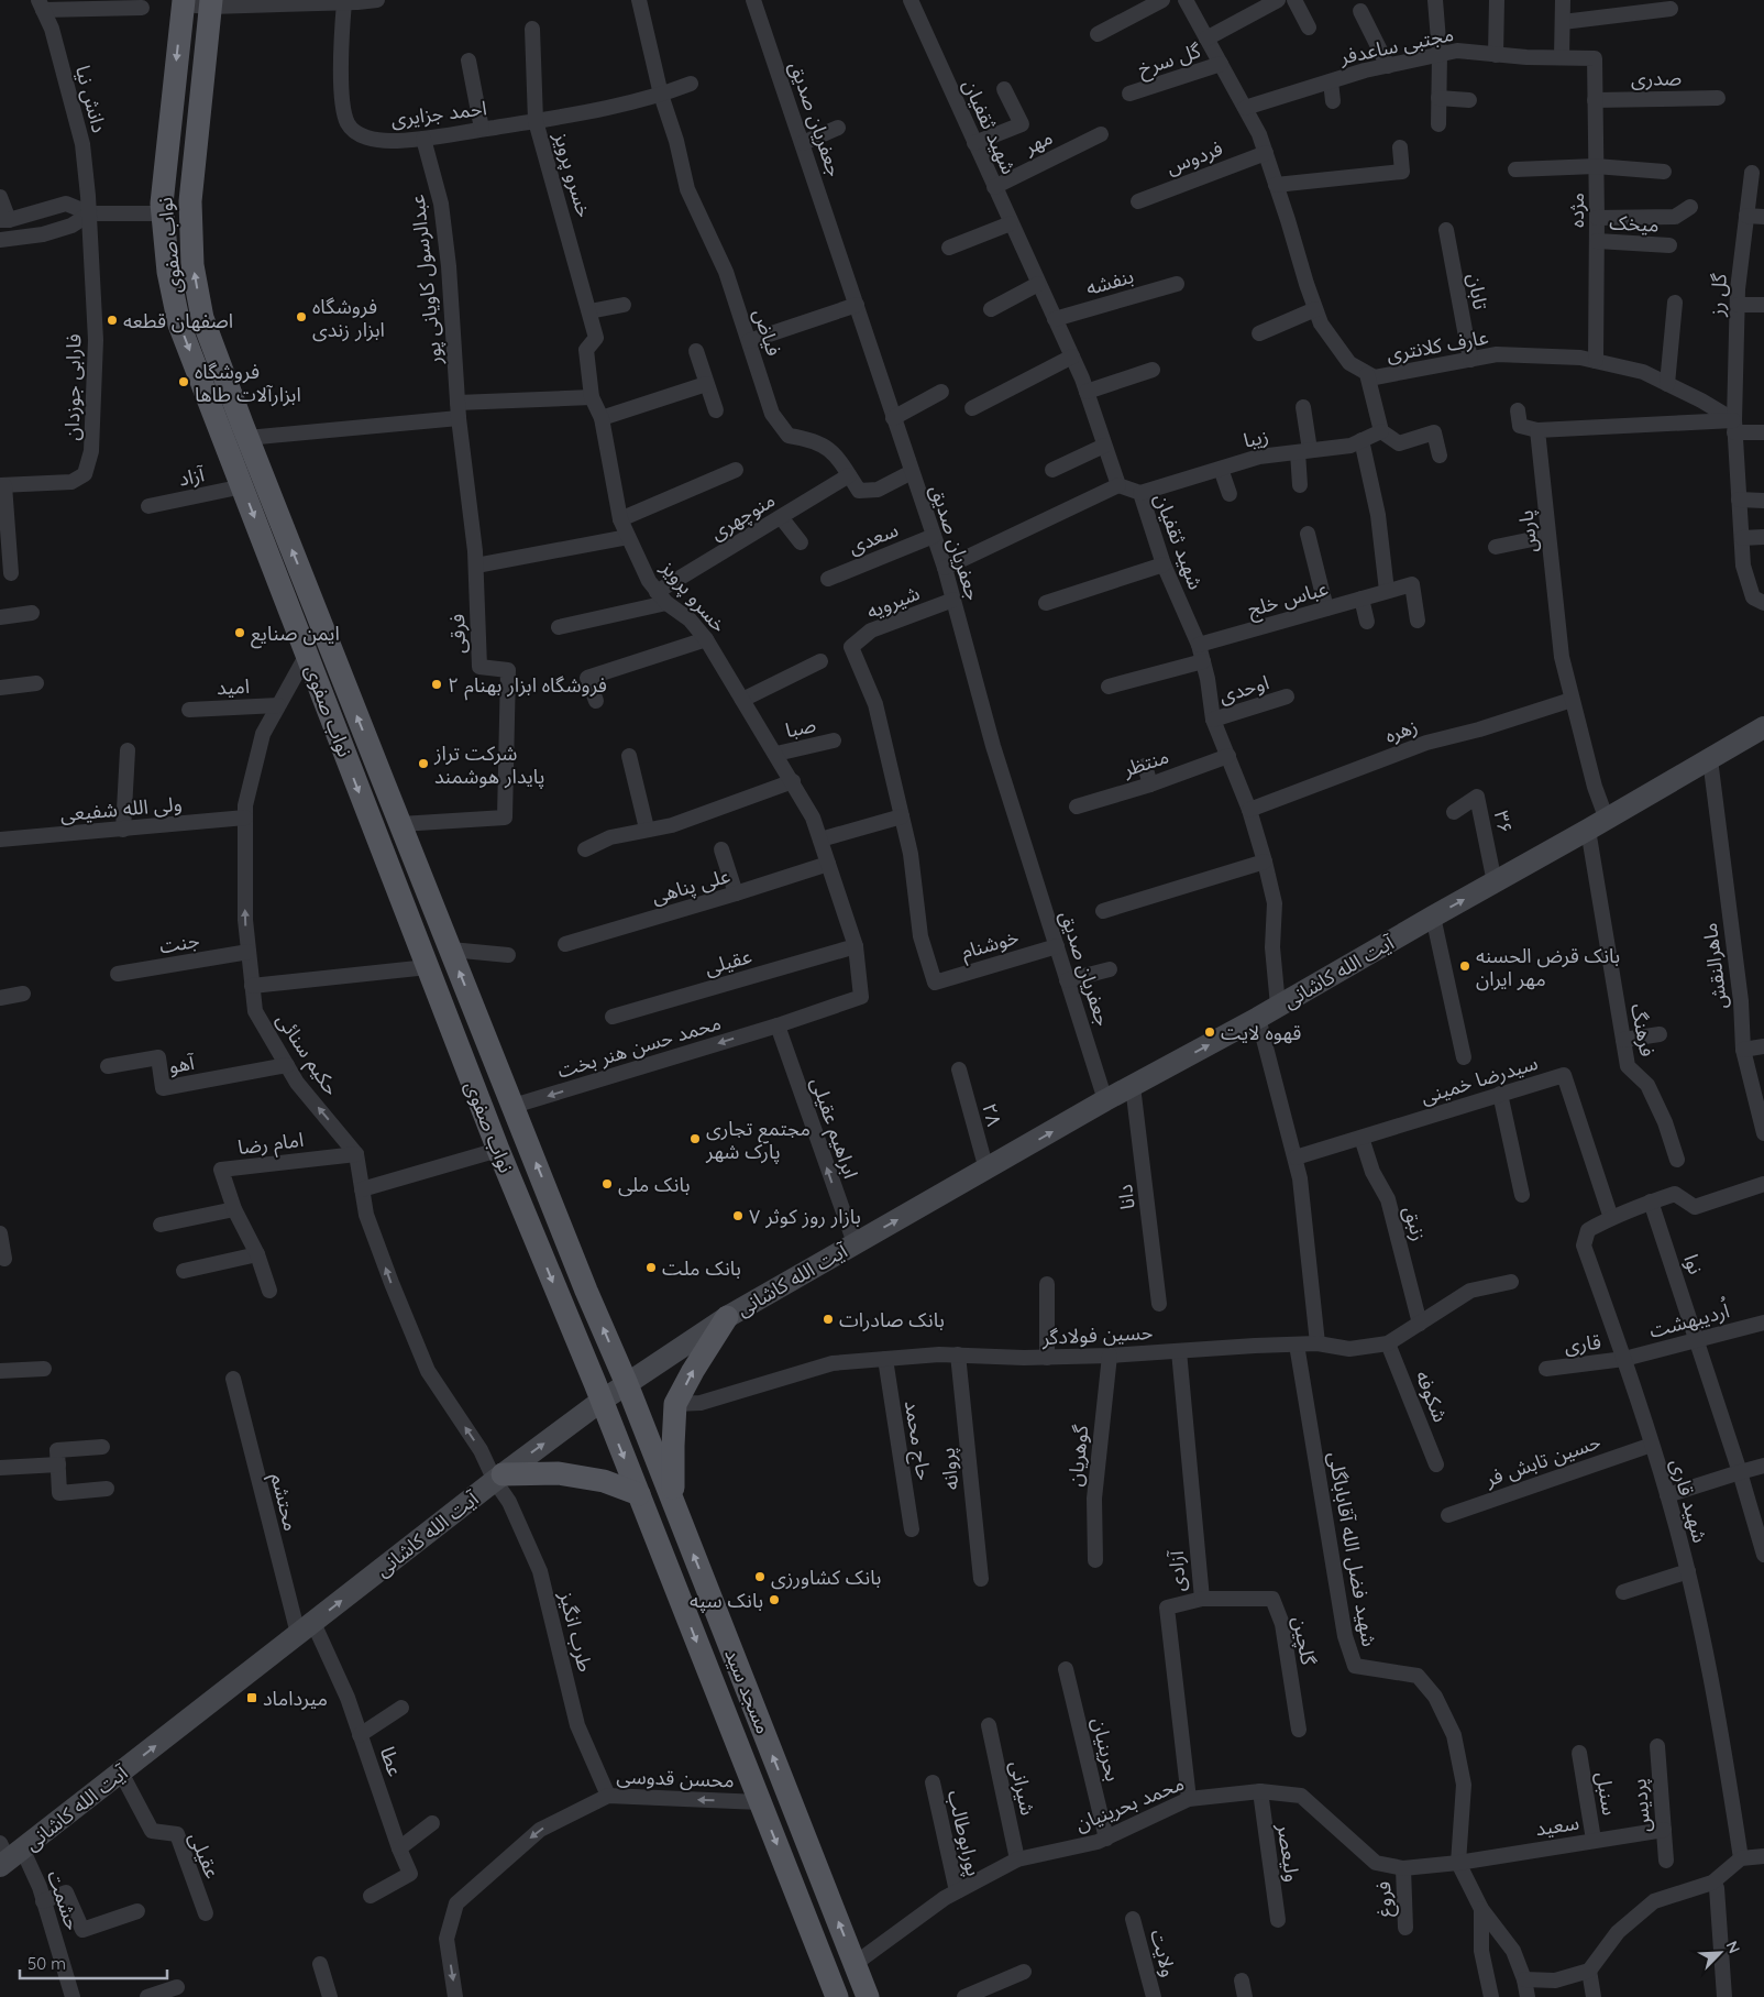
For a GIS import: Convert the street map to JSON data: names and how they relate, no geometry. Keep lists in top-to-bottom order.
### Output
{
  "streets": {
    "main road": ["نواب صفوی", "آیت الله کاشانی", "مسجد سید"],
    "street": [
      "مجتبی ساعدفر",
      "گل سرخ",
      "صدری",
      "دانش نیا",
      "احمد جزایری",
      "جعفریان صدیق",
      "شهید ثقفیان",
      "مهر",
      "فردوس",
      "خسرو پرویز",
      "مژده",
      "میخک",
      "عبدالرسول کاویانی پور",
      "بنفشه",
      "تابان",
      "گل رز",
      "فیاض",
      "عارف کلانتری",
      "فارابی جوزدان",
      "زیبا",
      "آزاد",
      "منوچهری",
      "پارس",
      "سعدی",
      "عباس خلج",
      "شیرویه",
      "فرقی",
      "امید",
      "اوحدی",
      "صبا",
      "زهره",
      "منتظر",
      "ولی الله شفیعی",
      "۳۶",
      "علی پناهی",
      "جنت",
      "خوشنام",
      "عقیلی",
      "ماهرالنقش",
      "فرهنگ",
      "محمد حسن هنر بخت",
      "حکیم سنائی",
      "آهو",
      "سیدرضا خمینی",
      "۲۸",
      "ابراهیم عقیلی",
      "امام رضا",
      "دانا",
      "زنبق",
      "نوا",
      "اُردیبهشت",
      "حسین فولادگر",
      "قاری",
      "شکوفه",
      "حاج محمد",
      "گوهریان",
      "حسین تابش فر",
      "پروانه",
      "شهید قاری",
      "محتشم",
      "شهید فضل الله آقاباباگلی",
      "آزادی",
      "طرب انگیز",
      "گلچین",
      "بحرینیان",
      "عطا",
      "محسن قدوسی",
      "شیرانی",
      "سنبل",
      "محمد بحرینیان",
      "پردیس",
      "سعید",
      "پورابوطالب",
      "ولیعصر",
      "فروغ",
      "حشمت",
      "ولایت"
    ]
  },
  "crossings": [
    ["مجتبی ساعدفر", "مژده"],
    ["مجتبی ساعدفر", "عارف کلانتری"],
    ["گل سرخ", "عارف کلانتری"],
    ["صدری", "مژده"],
    ["دانش نیا", "فارابی جوزدان"],
    ["احمد جزایری", "خسرو پرویز"],
    ["احمد جزایری", "عبدالرسول کاویانی پور"],
    ["احمد جزایری", "فیاض"],
    ["جعفریان صدیق", "فیاض"],
    ["جعفریان صدیق", "سعدی"],
    ["جعفریان صدیق", "شیرویه"],
    ["جعفریان صدیق", "خوشنام"],
    ["جعفریان صدیق", "آیت الله کاشانی"],
    ["شهید ثقفیان", "مهر"],
    ["شهید ثقفیان", "بنفشه"],
    ["شهید ثقفیان", "زیبا"],
    ["شهید ثقفیان", "عباس خلج"],
    ["شهید ثقفیان", "اوحدی"],
    ["شهید ثقفیان", "زهره"],
    ["شهید ثقفیان", "منتظر"],
    ["شهید ثقفیان", "آیت الله کاشانی"],
    ["فردوس", "عارف کلانتری"],
    ["خسرو پرویز", "منوچهری"],
    ["خسرو پرویز", "صبا"],
    ["خسرو پرویز", "علی پناهی"],
    ["خسرو پرویز", "عقیلی"],
    ["خسرو پرویز", "محمد حسن هنر بخت"],
    ["خسرو پرویز", "ابراهیم عقیلی"],
    ["مژده", "میخک"],
    ["مژده", "عارف کلانتری"],
    ["نواب صفوی", "آزاد"],
    ["نواب صفوی", "فرقی"],
    ["نواب صفوی", "آیت الله کاشانی"],
    ["نواب صفوی", "محمد حسن هنر بخت"],
    ["نواب صفوی", "حکیم سنائی"],
    ["نواب صفوی", "مسجد سید"],
    ["عبدالرسول کاویانی پور", "فرقی"],
    ["تابان", "عارف کلانتری"],
    ["گل رز", "عارف کلانتری"],
    ["فیاض", "منوچهری"],
    ["پارس", "زهره"],
    ["پارس", "آیت الله کاشانی"],
    ["پارس", "فرهنگ"],
    ["شیرویه", "خوشنام"],
    ["امید", "حکیم سنائی"],
    ["ولی الله شفیعی", "حکیم سنائی"],
    ["۳۶", "آیت الله کاشانی"],
    ["جنت", "حکیم سنائی"],
    ["عقیلی", "آیت الله کاشانی"],
    ["ماهرالنقش", "آیت الله کاشانی"],
    ["آیت الله کاشانی", "فرهنگ"],
    ["آیت الله کاشانی", "۲۸"],
    ["آیت الله کاشانی", "ابراهیم عقیلی"],
    ["آیت الله کاشانی", "دانا"],
    ["آیت الله کاشانی", "محتشم"],
    ["آیت الله کاشانی", "طرب انگیز"],
    ["آیت الله کاشانی", "مسجد سید"],
    ["آیت الله کاشانی", "عطا"],
    ["آیت الله کاشانی", "حشمت"],
    ["محمد حسن هنر بخت", "ابراهیم عقیلی"],
    ["حکیم سنائی", "آهو"],
    ["حکیم سنائی", "امام رضا"],
    ["سیدرضا خمینی", "زنبق"],
    ["سیدرضا خمینی", "شهید قاری"],
    ["زنبق", "حسین فولادگر"],
    ["نوا", "اُردیبهشت"],
    ["نوا", "شهید قاری"],
    ["اُردیبهشت", "قاری"],
    ["اُردیبهشت", "شهید قاری"],
    ["حسین فولادگر", "شکوفه"],
    ["حسین فولادگر", "حاج محمد"],
    ["حسین فولادگر", "گوهریان"],
    ["حسین فولادگر", "پروانه"],
    ["حسین فولادگر", "شهید فضل الله آقاباباگلی"],
    ["حسین فولادگر", "آزادی"],
    ["قاری", "شهید قاری"],
    ["حسین تابش فر", "شهید قاری"],
    ["محتشم", "عطا"],
    ["شهید فضل الله آقاباباگلی", "محمد بحرینیان"],
    ["شهید فضل الله آقاباباگلی", "سعید"],
    ["آزادی", "گلچین"],
    ["آزادی", "محمد بحرینیان"],
    ["طرب انگیز", "محسن قدوسی"],
    ["مسجد سید", "محسن قدوسی"],
    ["مسجد سید", "محمد بحرینیان"],
    ["بحرینیان", "محمد بحرینیان"],
    ["شیرانی", "محمد بحرینیان"],
    ["سنبل", "سعید"],
    ["محمد بحرینیان", "سعید"],
    ["محمد بحرینیان", "پورابوطالب"],
    ["محمد بحرینیان", "ولیعصر"],
    ["محمد بحرینیان", "فروغ"],
    ["پردیس", "سعید"]
  ],
  "one_way": [
    "آیت الله کاشانی",
    "محمد حسن هنر بخت",
    "حکیم سنائی",
    "ابراهیم عقیلی",
    "محسن قدوسی"
  ],
  "places": {
    "other": [
      "فروشگاه ابزار زندی",
      "اصفهان قطعه",
      "فروشگاه ابزارآلات طاها",
      "ایمن صنایع",
      "فروشگاه ابزار بهنام ۲",
      "شرکت تراز پایدار هوشمند",
      "بانک قرض الحسنه مهر ایران",
      "قهوه لایت",
      "مجتمع تجاری پارک شهر",
      "بانک ملی",
      "بازار روز کوثر ۷",
      "بانک ملت",
      "بانک صادرات",
      "بانک کشاورزی",
      "بانک سپه"
    ],
    "transit": ["میرداماد"]
  },
  "scale_bar": "50 m",
  "north": "top right"
}
